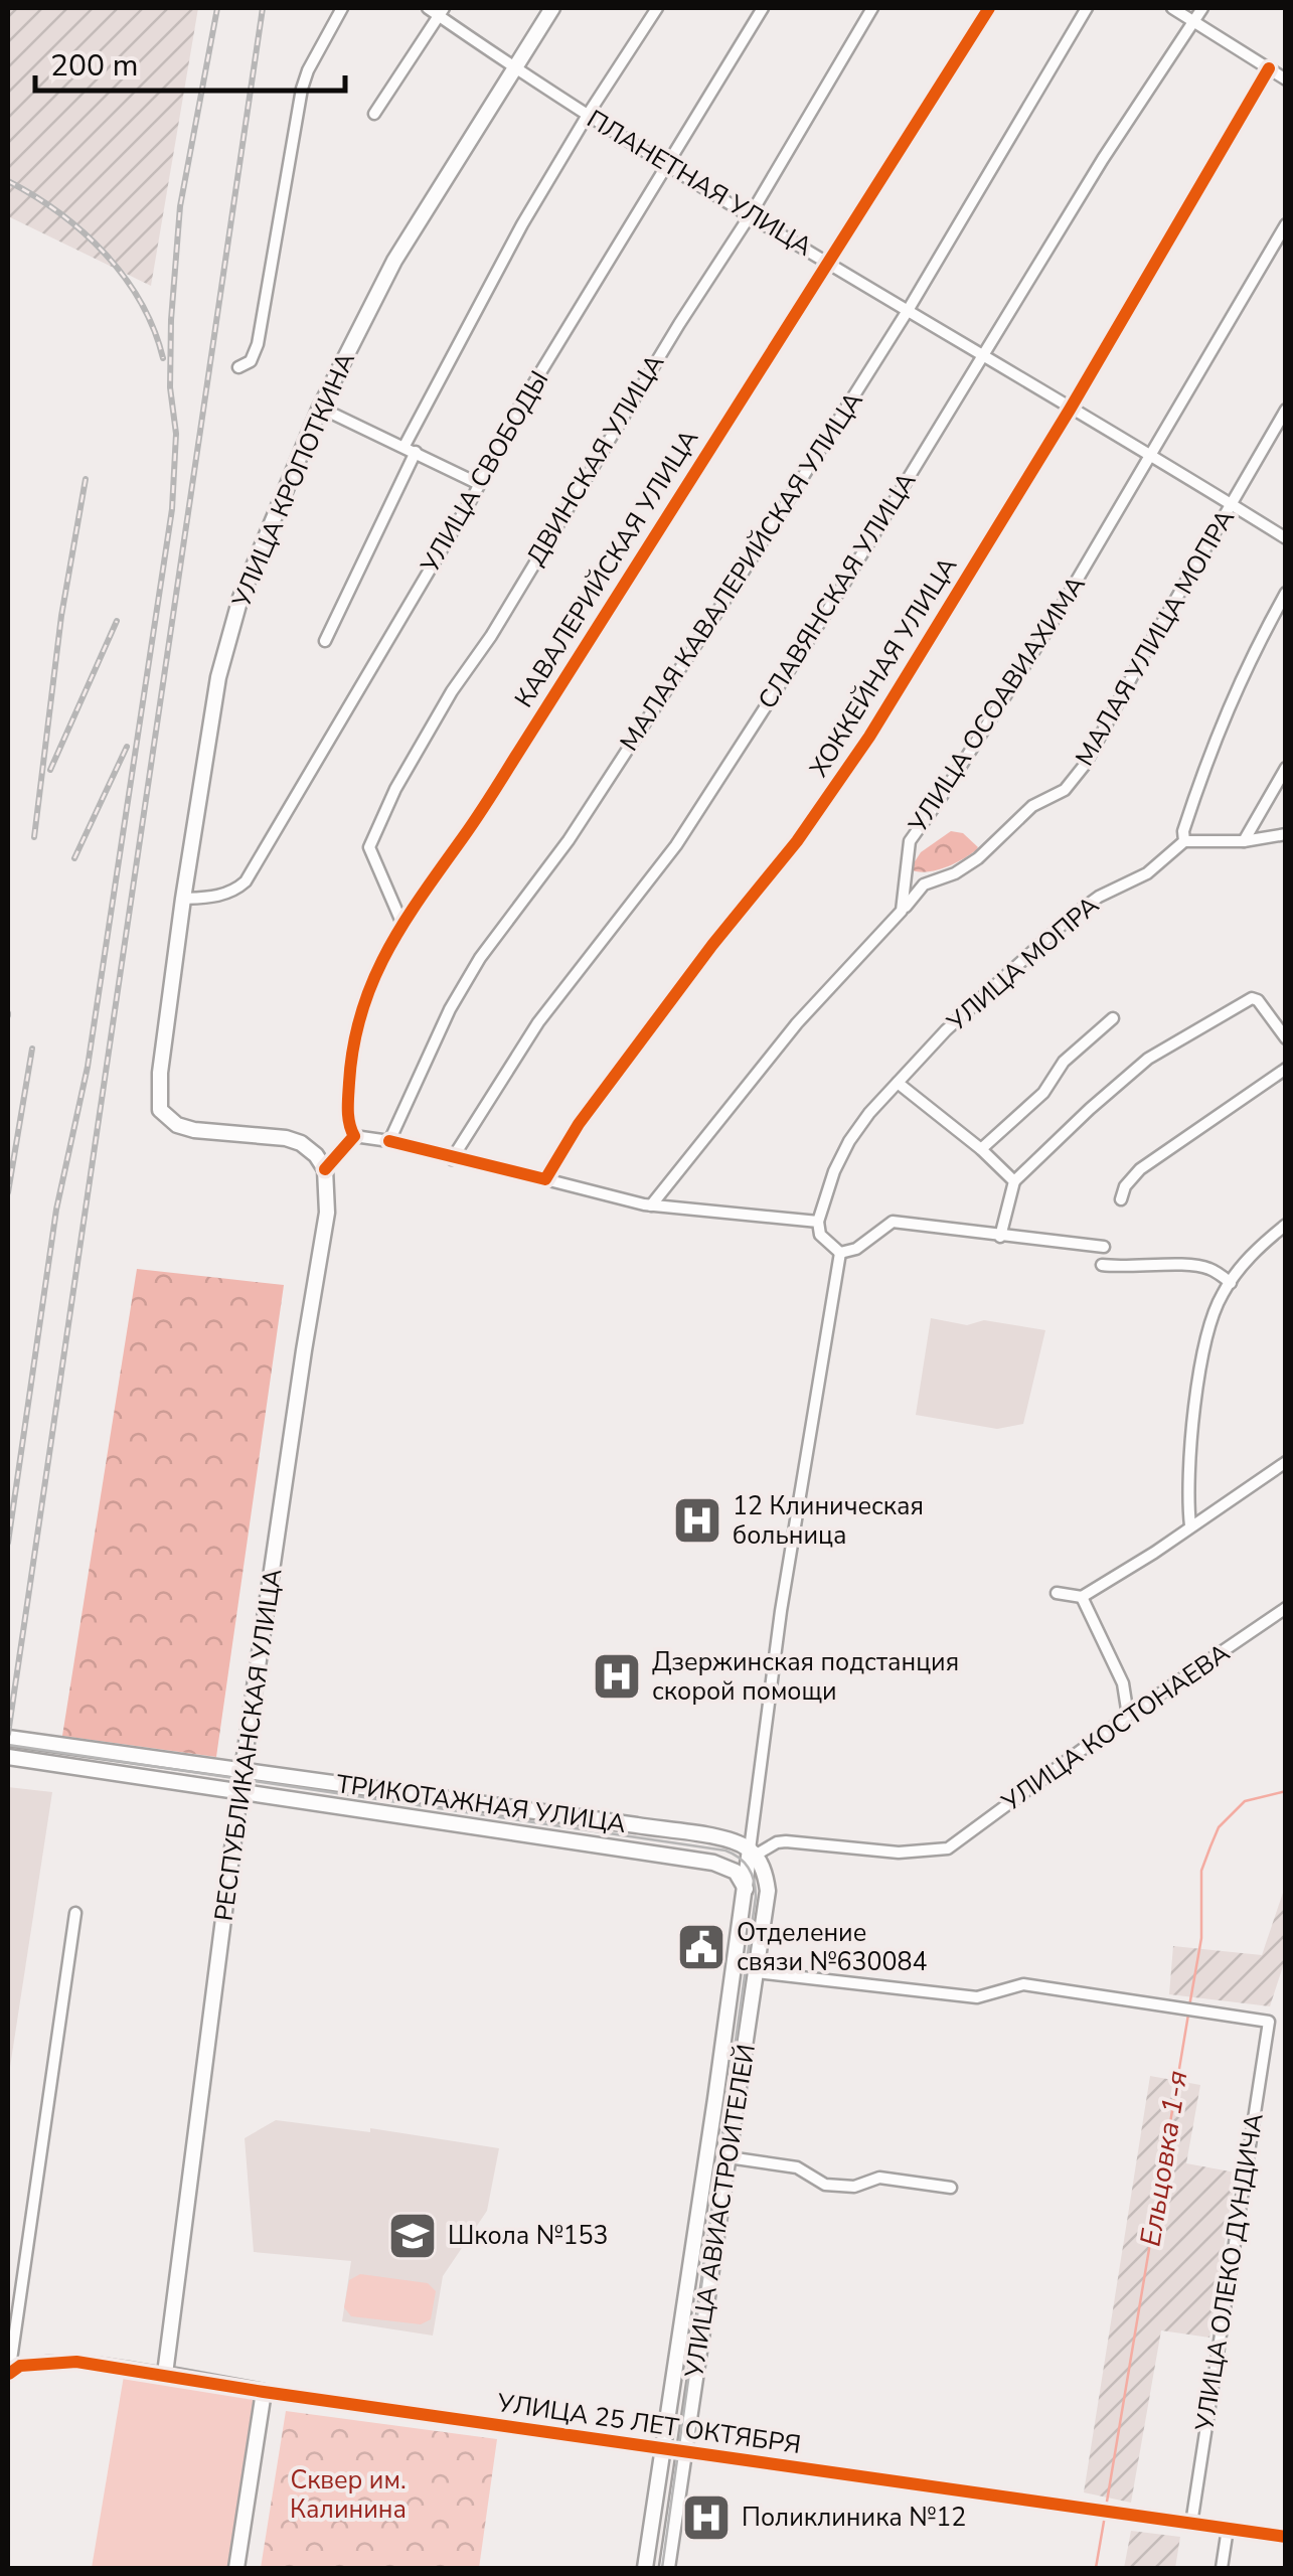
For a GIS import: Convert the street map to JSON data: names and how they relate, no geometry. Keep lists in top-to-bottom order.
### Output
{
  "streets": {
    "main road": [
      "УЛИЦА КРОПОТКИНА",
      "РЕСПУБЛИКАНСКАЯ УЛИЦА",
      "ТРИКОТАЖНАЯ УЛИЦА",
      "УЛИЦА АВИАСТРОИТЕЛЕЙ",
      "УЛИЦА 25 ЛЕТ ОКТЯБРЯ"
    ],
    "street": [
      "ПЛАНЕТНАЯ УЛИЦА",
      "ДВИНСКАЯ УЛИЦА",
      "УЛИЦА СВОБОДЫ",
      "КАВАЛЕРИЙСКАЯ УЛИЦА",
      "МАЛАЯ КАВАЛЕРИЙСКАЯ УЛИЦА",
      "СЛАВЯНСКАЯ УЛИЦА",
      "МАЛАЯ УЛИЦА МОПРА",
      "ХОККЕЙНАЯ УЛИЦА",
      "УЛИЦА ОСОАВИАХИМА",
      "УЛИЦА МОПРА",
      "УЛИЦА КОСТОНАЕВА",
      "УЛИЦА ОЛЕКО ДУНДИЧА"
    ]
  },
  "crossings": [
    ["ПЛАНЕТНАЯ УЛИЦА", "ДВИНСКАЯ УЛИЦА"],
    ["ПЛАНЕТНАЯ УЛИЦА", "УЛИЦА СВОБОДЫ"],
    ["ПЛАНЕТНАЯ УЛИЦА", "УЛИЦА КРОПОТКИНА"],
    ["ПЛАНЕТНАЯ УЛИЦА", "КАВАЛЕРИЙСКАЯ УЛИЦА"],
    ["ПЛАНЕТНАЯ УЛИЦА", "МАЛАЯ КАВАЛЕРИЙСКАЯ УЛИЦА"],
    ["ПЛАНЕТНАЯ УЛИЦА", "СЛАВЯНСКАЯ УЛИЦА"],
    ["ПЛАНЕТНАЯ УЛИЦА", "МАЛАЯ УЛИЦА МОПРА"],
    ["ПЛАНЕТНАЯ УЛИЦА", "ХОККЕЙНАЯ УЛИЦА"],
    ["ПЛАНЕТНАЯ УЛИЦА", "УЛИЦА ОСОАВИАХИМА"],
    ["ДВИНСКАЯ УЛИЦА", "КАВАЛЕРИЙСКАЯ УЛИЦА"],
    ["УЛИЦА СВОБОДЫ", "УЛИЦА КРОПОТКИНА"],
    ["УЛИЦА КРОПОТКИНА", "РЕСПУБЛИКАНСКАЯ УЛИЦА"],
    ["МАЛАЯ УЛИЦА МОПРА", "УЛИЦА ОСОАВИАХИМА"],
    ["УЛИЦА КОСТОНАЕВА", "ТРИКОТАЖНАЯ УЛИЦА"],
    ["РЕСПУБЛИКАНСКАЯ УЛИЦА", "ТРИКОТАЖНАЯ УЛИЦА"],
    ["РЕСПУБЛИКАНСКАЯ УЛИЦА", "УЛИЦА 25 ЛЕТ ОКТЯБРЯ"],
    ["ТРИКОТАЖНАЯ УЛИЦА", "УЛИЦА АВИАСТРОИТЕЛЕЙ"],
    ["УЛИЦА АВИАСТРОИТЕЛЕЙ", "УЛИЦА ОЛЕКО ДУНДИЧА"],
    ["УЛИЦА АВИАСТРОИТЕЛЕЙ", "УЛИЦА 25 ЛЕТ ОКТЯБРЯ"],
    ["УЛИЦА ОЛЕКО ДУНДИЧА", "УЛИЦА 25 ЛЕТ ОКТЯБРЯ"]
  ],
  "water": ["Ельцовка 1-я"],
  "parks": ["Сквер им. Калинина"],
  "places": {
    "hospital": ["12 Клиническая больница", "Дзержинская подстанция скорой помощи", "Поликлиника №12"],
    "public building": ["Отделение связи №630084"],
    "school or university": ["Школа №153"]
  },
  "scale_bar": "200 m"
}
